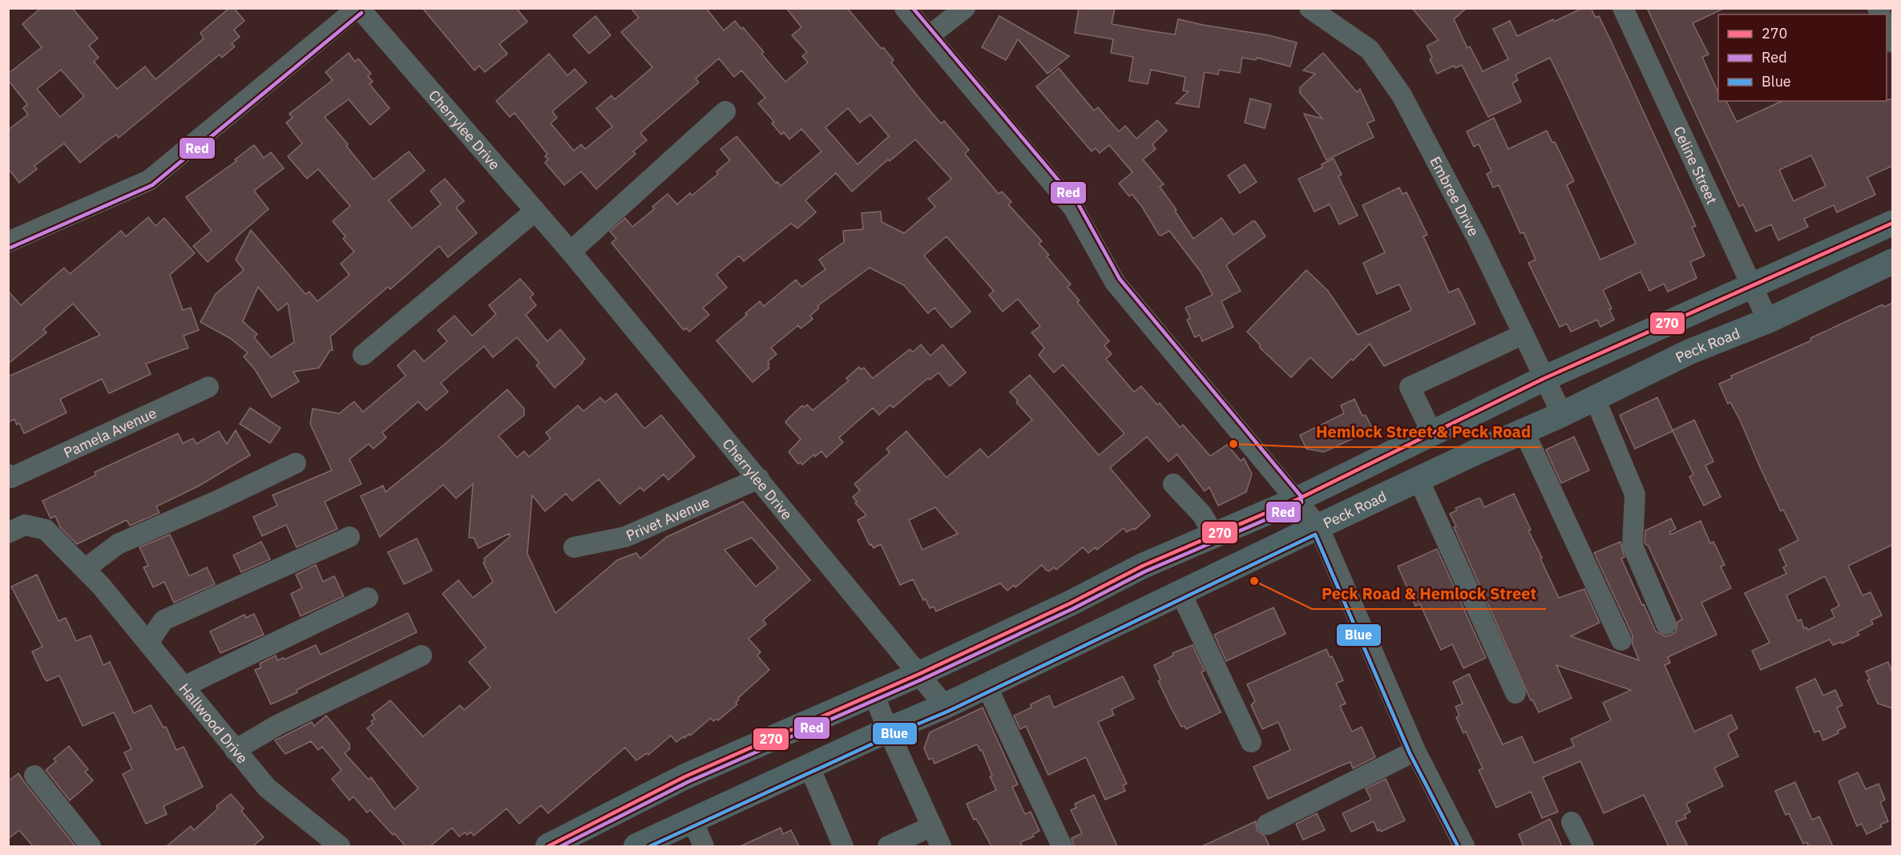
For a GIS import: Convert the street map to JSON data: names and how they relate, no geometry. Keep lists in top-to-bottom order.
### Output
{
  "streets": {
    "main road": ["Peck Road"],
    "street": [
      "Cherrylee Drive",
      "Celine Street",
      "Embree Drive",
      "Pamela Avenue",
      "Privet Avenue",
      "Hallwood Drive"
    ]
  },
  "crossings": [
    ["Cherrylee Drive", "Peck Road"],
    ["Cherrylee Drive", "Privet Avenue"],
    ["Celine Street", "Peck Road"],
    ["Embree Drive", "Peck Road"]
  ],
  "places": ["Hemlock Street & Peck Road", "Peck Road & Hemlock Street"],
  "lines": ["transit line Red", "transit line 270", "transit line Blue"],
  "legend": ["270", "Red", "Blue"]
}
